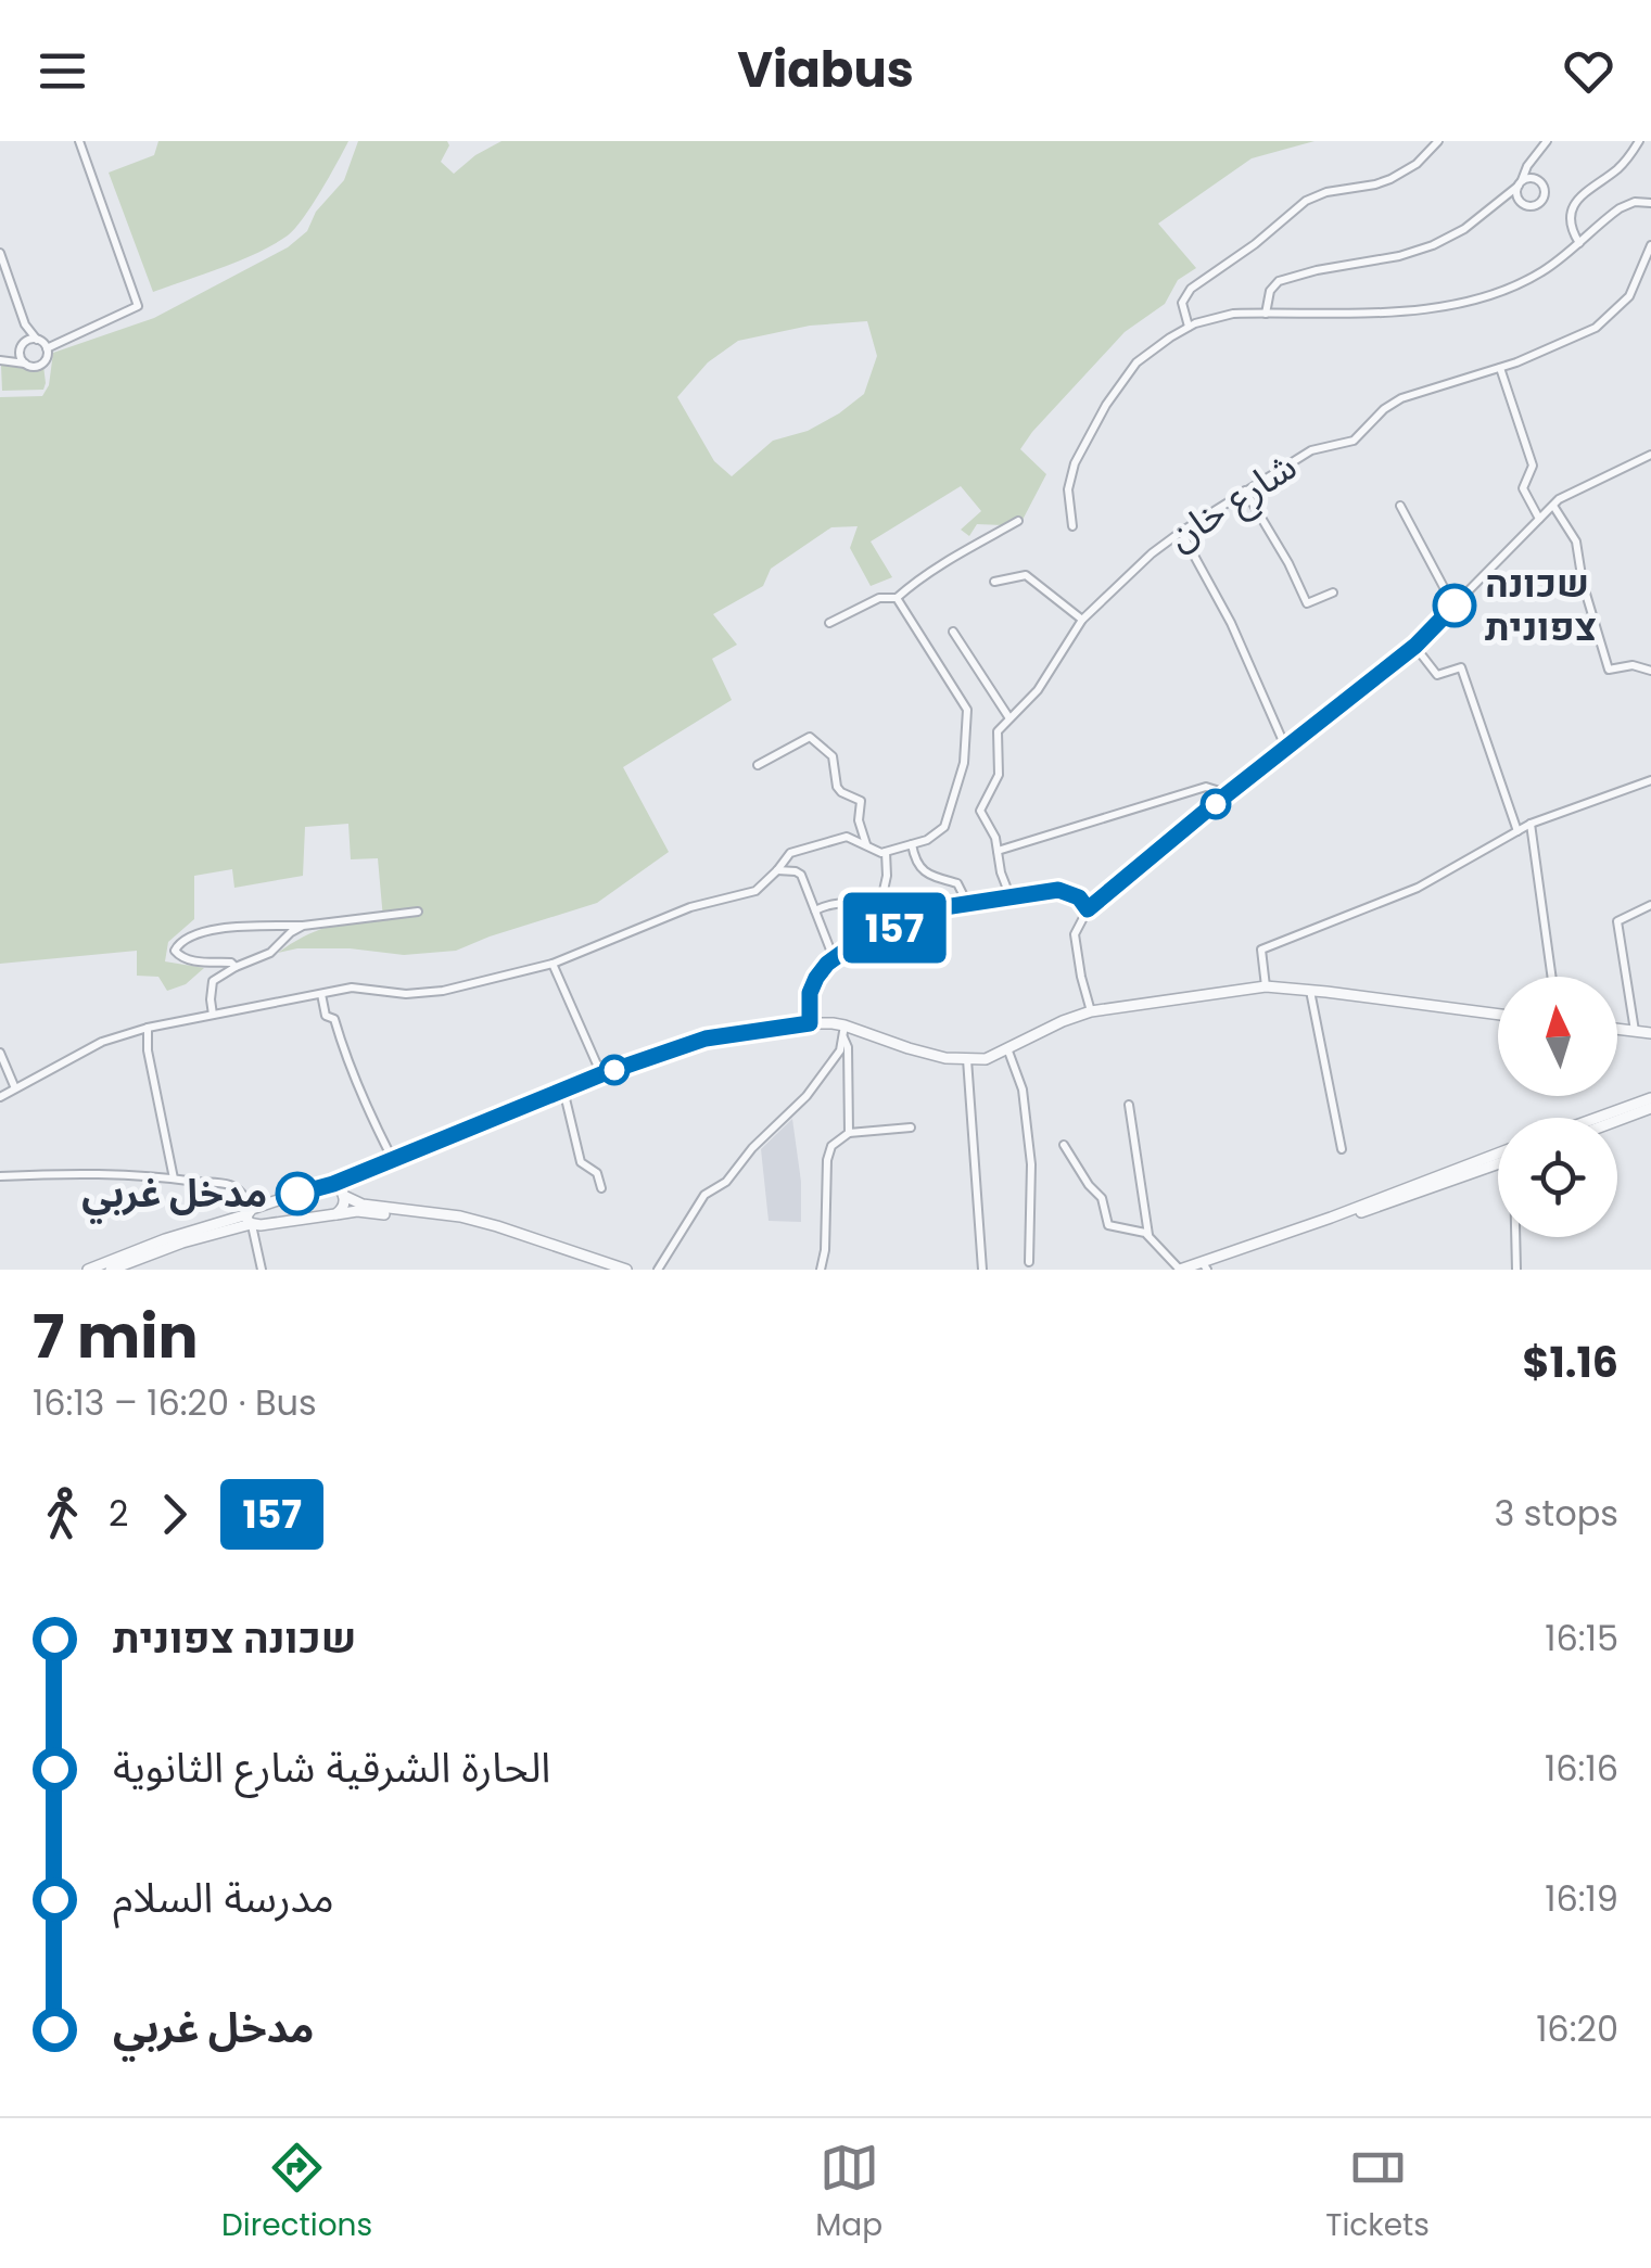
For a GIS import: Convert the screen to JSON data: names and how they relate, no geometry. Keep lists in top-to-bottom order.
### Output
{
  "streets": {
    "street": ["شارع خان"]
  },
  "places": ["שכונה צפונית", "مدخل غربي"],
  "lines": ["bus line 157"],
  "north": "top",
  "page": {
    "header": "Viabus",
    "on_map": "157",
    "heading": ["7 min", "16:13 – 16:20 · Bus", "$1.16"],
    "legs": ["2", "157", "3 stops"],
    "list": [
      {
        "name": "שכונה צפונית",
        "value": "16:15"
      },
      {
        "name": "الحارة الشرقية شارع الثانوية",
        "value": "16:16"
      },
      {
        "name": "مدرسة السلام",
        "value": "16:19"
      },
      {
        "name": "مدخل غربي",
        "value": "16:20"
      }
    ],
    "tabs": ["Directions", "Map", "Tickets"]
  }
}
